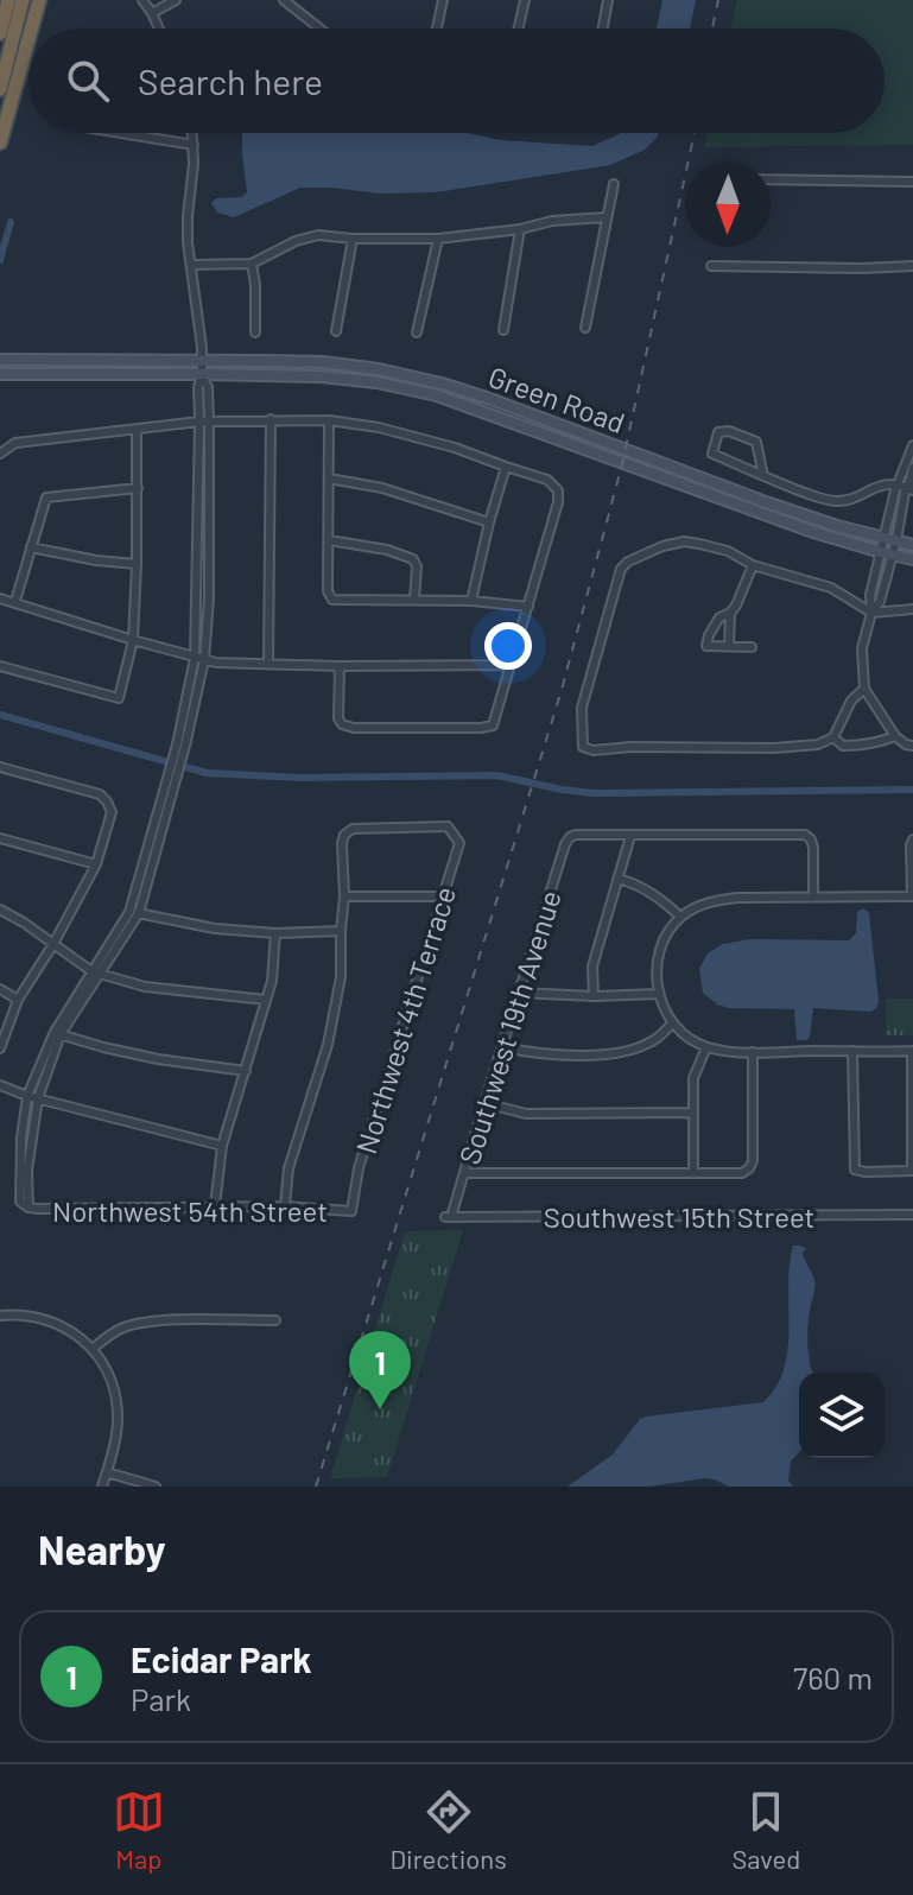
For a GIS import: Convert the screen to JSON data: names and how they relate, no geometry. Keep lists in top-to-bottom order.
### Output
{
  "streets": {
    "main road": ["Green Road"],
    "street": [
      "Northwest 4th Terrace",
      "Southwest 19th Avenue",
      "Northwest 54th Street",
      "Southwest 15th Street"
    ]
  },
  "crossings": [
    ["Northwest 4th Terrace", "Northwest 54th Street"],
    ["Southwest 19th Avenue", "Southwest 15th Street"]
  ],
  "north": "bottom",
  "page": {
    "search": "Search here",
    "pins": "1",
    "heading": "Nearby",
    "list": [
      {
        "mark": "1",
        "name": "Ecidar Park",
        "note": "Park",
        "value": "760 m"
      }
    ],
    "nav": ["Map", "Directions", "Saved"]
  }
}
